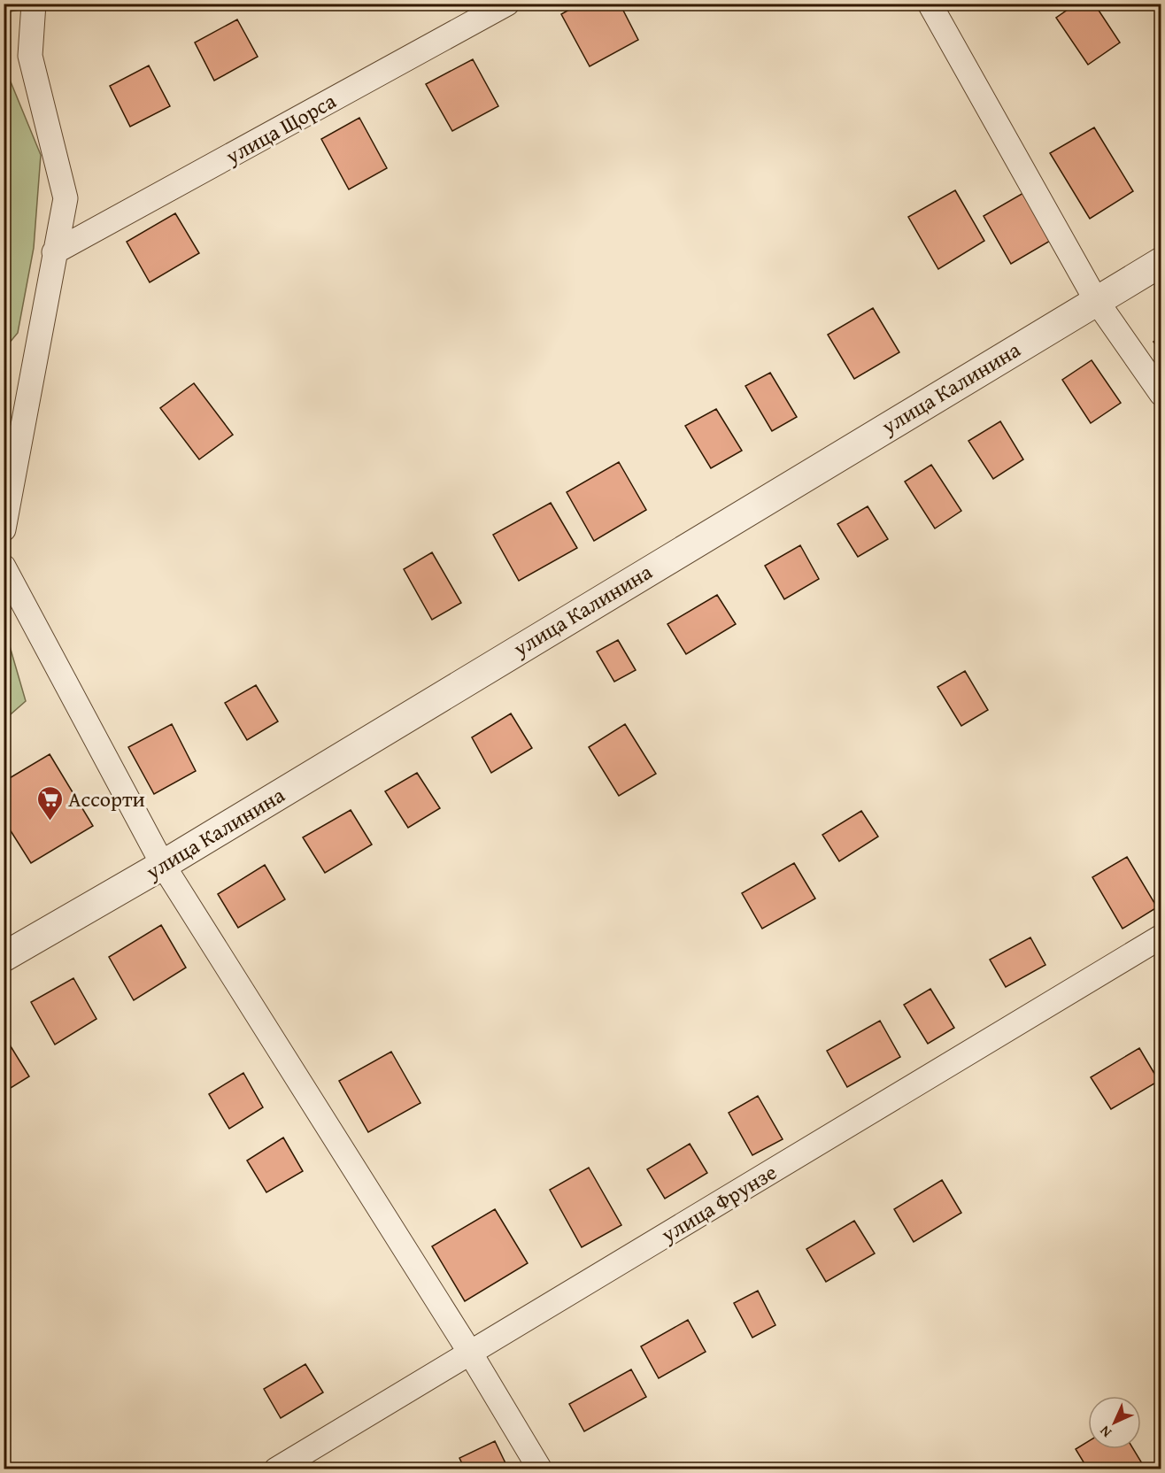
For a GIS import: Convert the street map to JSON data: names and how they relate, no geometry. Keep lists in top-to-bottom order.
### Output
{
  "streets": {
    "street": ["улица Щорса", "улица Калинина", "улица Фрунзе"]
  },
  "places": {
    "supermarket": ["Ассорти"]
  },
  "north": "bottom left"
}
